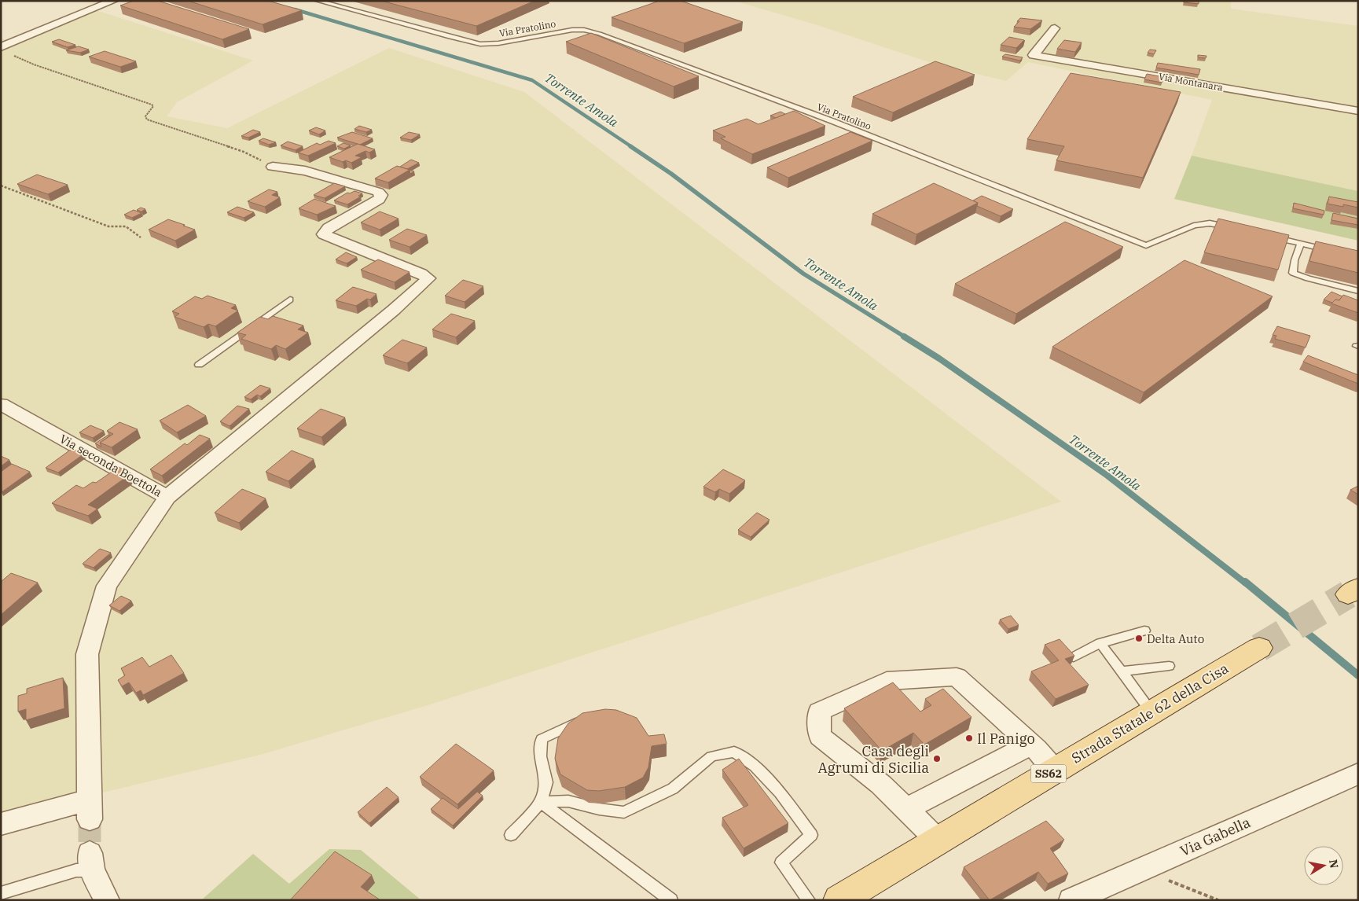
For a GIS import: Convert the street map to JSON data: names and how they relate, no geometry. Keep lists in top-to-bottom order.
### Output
{
  "streets": {
    "main road": ["Strada Statale 62 della Cisa", "SS62"],
    "street": ["Via Montanara", "Via seconda Boettola", "Via Gabella"],
    "lane": ["Via Pratolino"]
  },
  "water": ["Torrente Amola"],
  "places": ["Delta Auto", "Il Panigo", "Casa degli Agrumi di Sicilia"],
  "north": "right"
}
